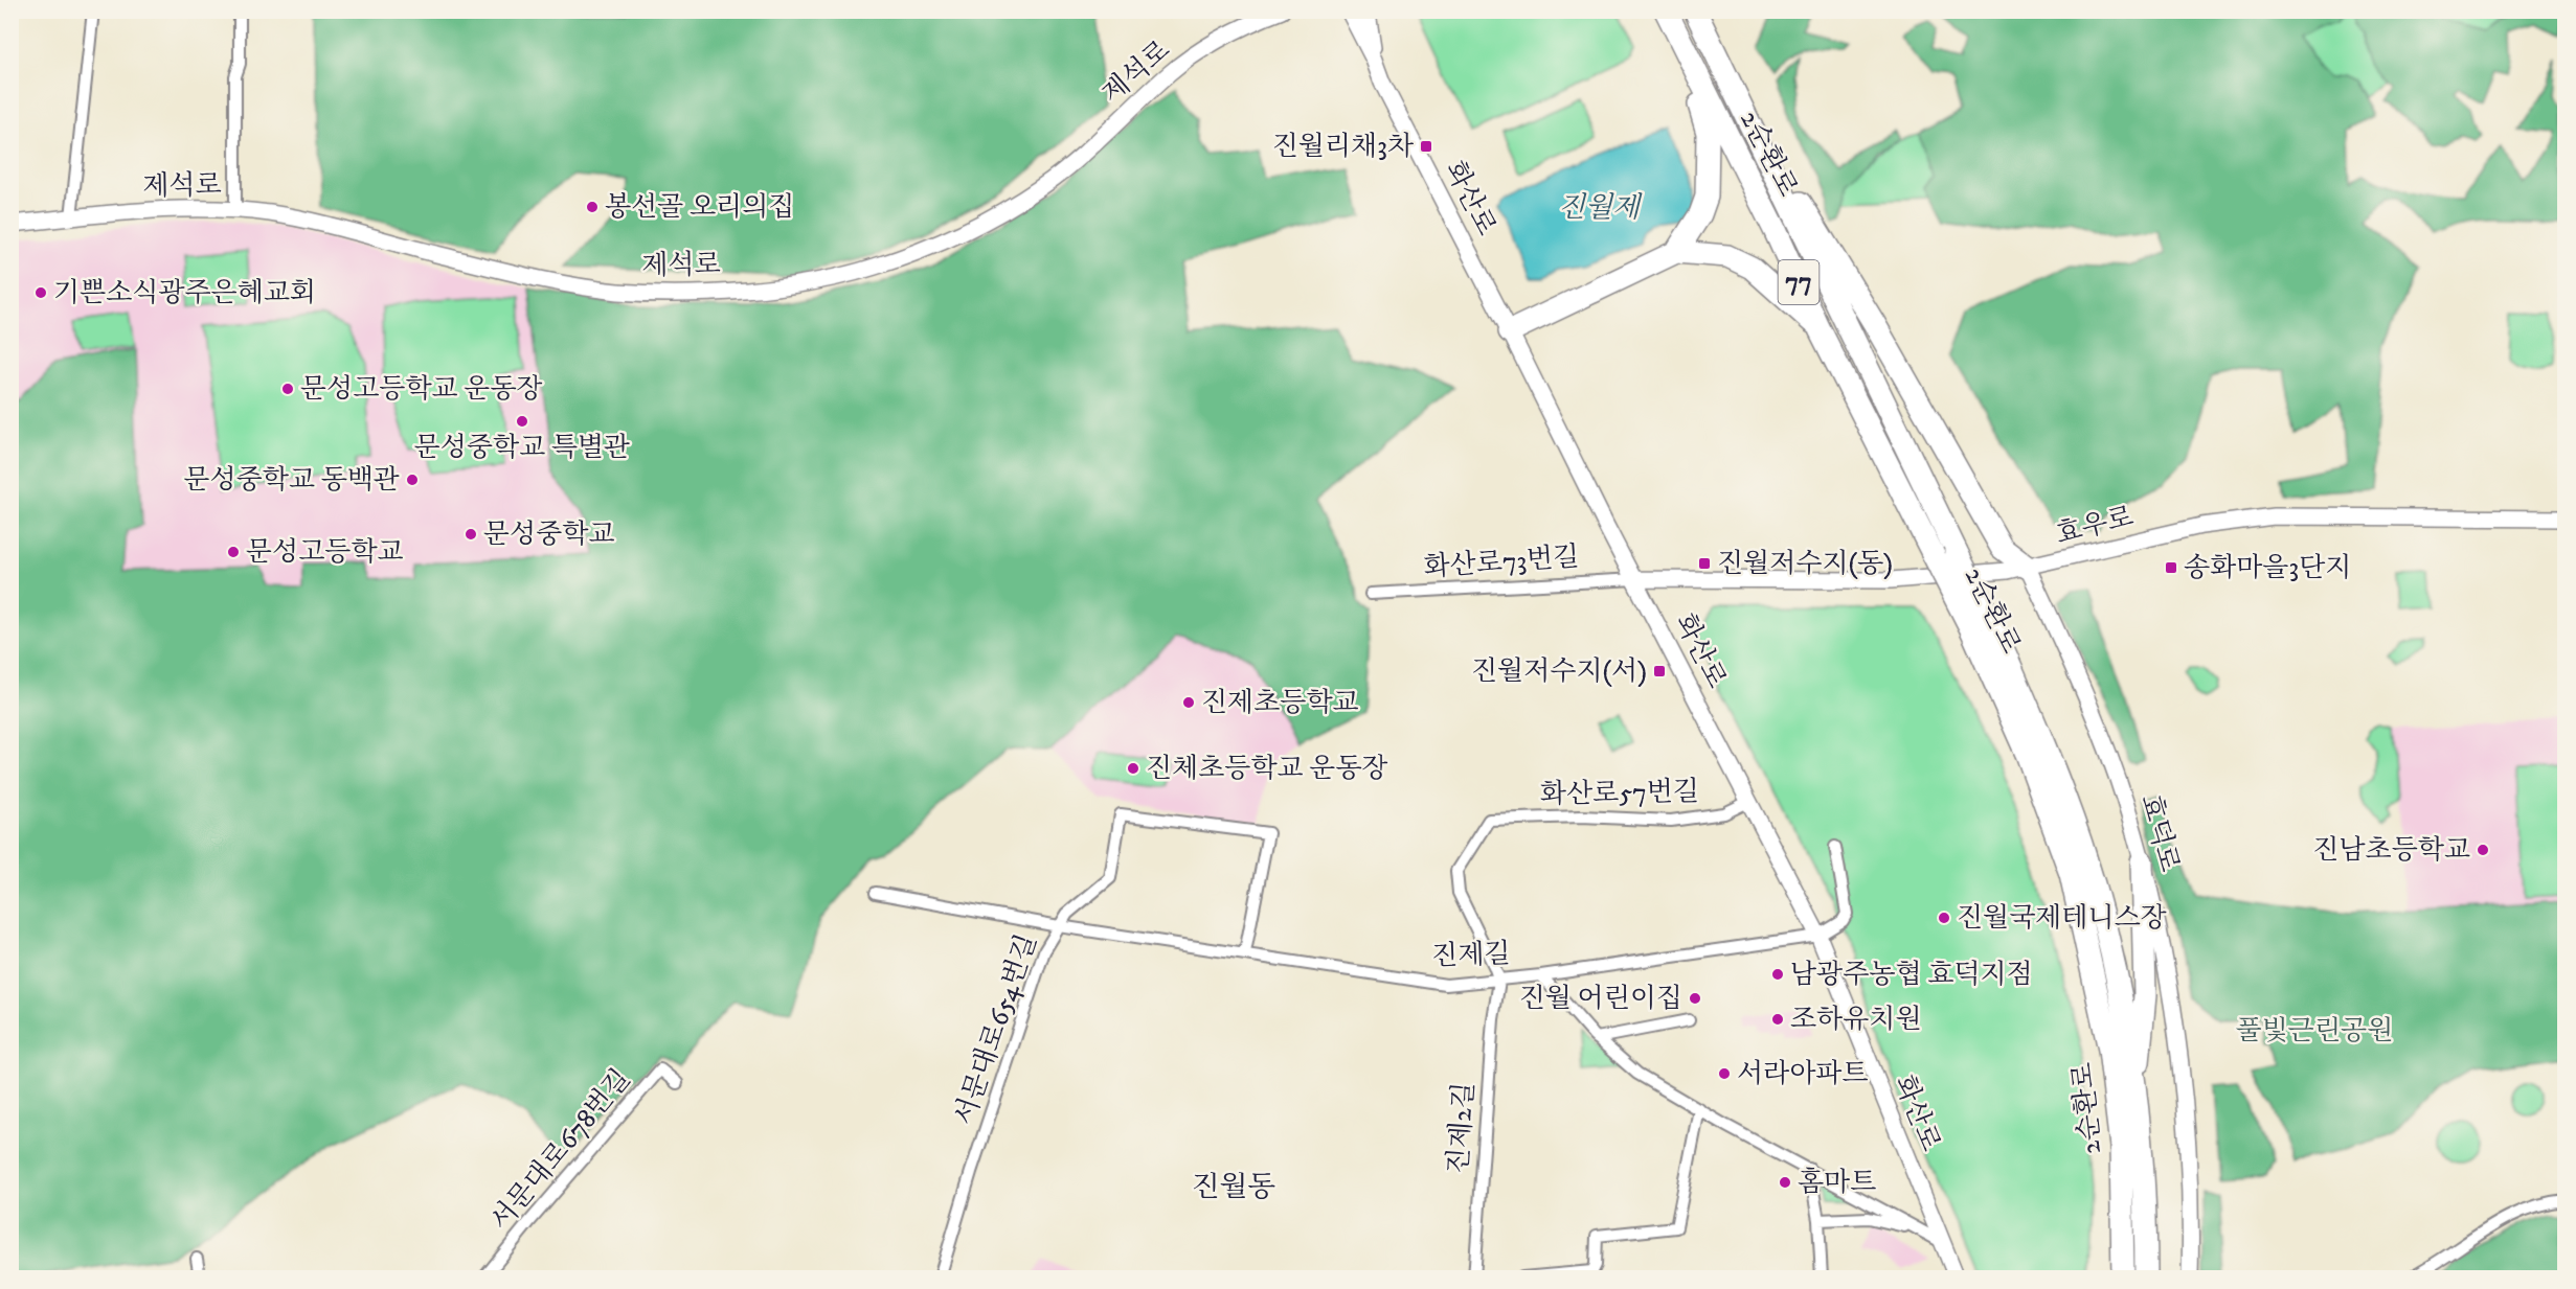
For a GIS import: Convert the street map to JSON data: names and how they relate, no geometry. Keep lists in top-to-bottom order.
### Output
{
  "streets": {
    "highway": ["2순환로", "77"],
    "main road": [
      "제석로",
      "화산로",
      "효우로",
      "효덕로"
    ],
    "street": [
      "화산로73번길",
      "화산로57번길",
      "진제길",
      "서문대로654번길",
      "진제2길",
      "서문대로678번길"
    ]
  },
  "crossings": [
    ["화산로", "효우로"],
    ["화산로", "화산로73번길"],
    ["화산로", "화산로57번길"],
    ["화산로", "진제길"],
    ["효우로", "화산로73번길"],
    ["효우로", "효덕로"],
    ["화산로57번길", "진제길"],
    ["화산로57번길", "진제2길"],
    ["진제길", "서문대로654번길"],
    ["진제길", "진제2길"]
  ],
  "districts": ["진월동"],
  "water": ["진월제"],
  "parks": ["풀빛근린공원"],
  "places": {
    "transit": [
      "진월리채3차",
      "진월저수지(동)",
      "송화마을3단지",
      "진월저수지(서)"
    ],
    "other": [
      "봉선골 오리의집",
      "기쁜소식광주은혜교회",
      "문성고등학교 운동장",
      "문성중학교 특별관",
      "문성중학교 동백관",
      "문성중학교",
      "문성고등학교",
      "진제초등학교",
      "진체초등학교 운동장",
      "진남초등학교",
      "진월국제테니스장",
      "남광주농협 효덕지점",
      "진월 어린이집",
      "조하유치원",
      "서라아파트",
      "홈마트"
    ]
  }
}
